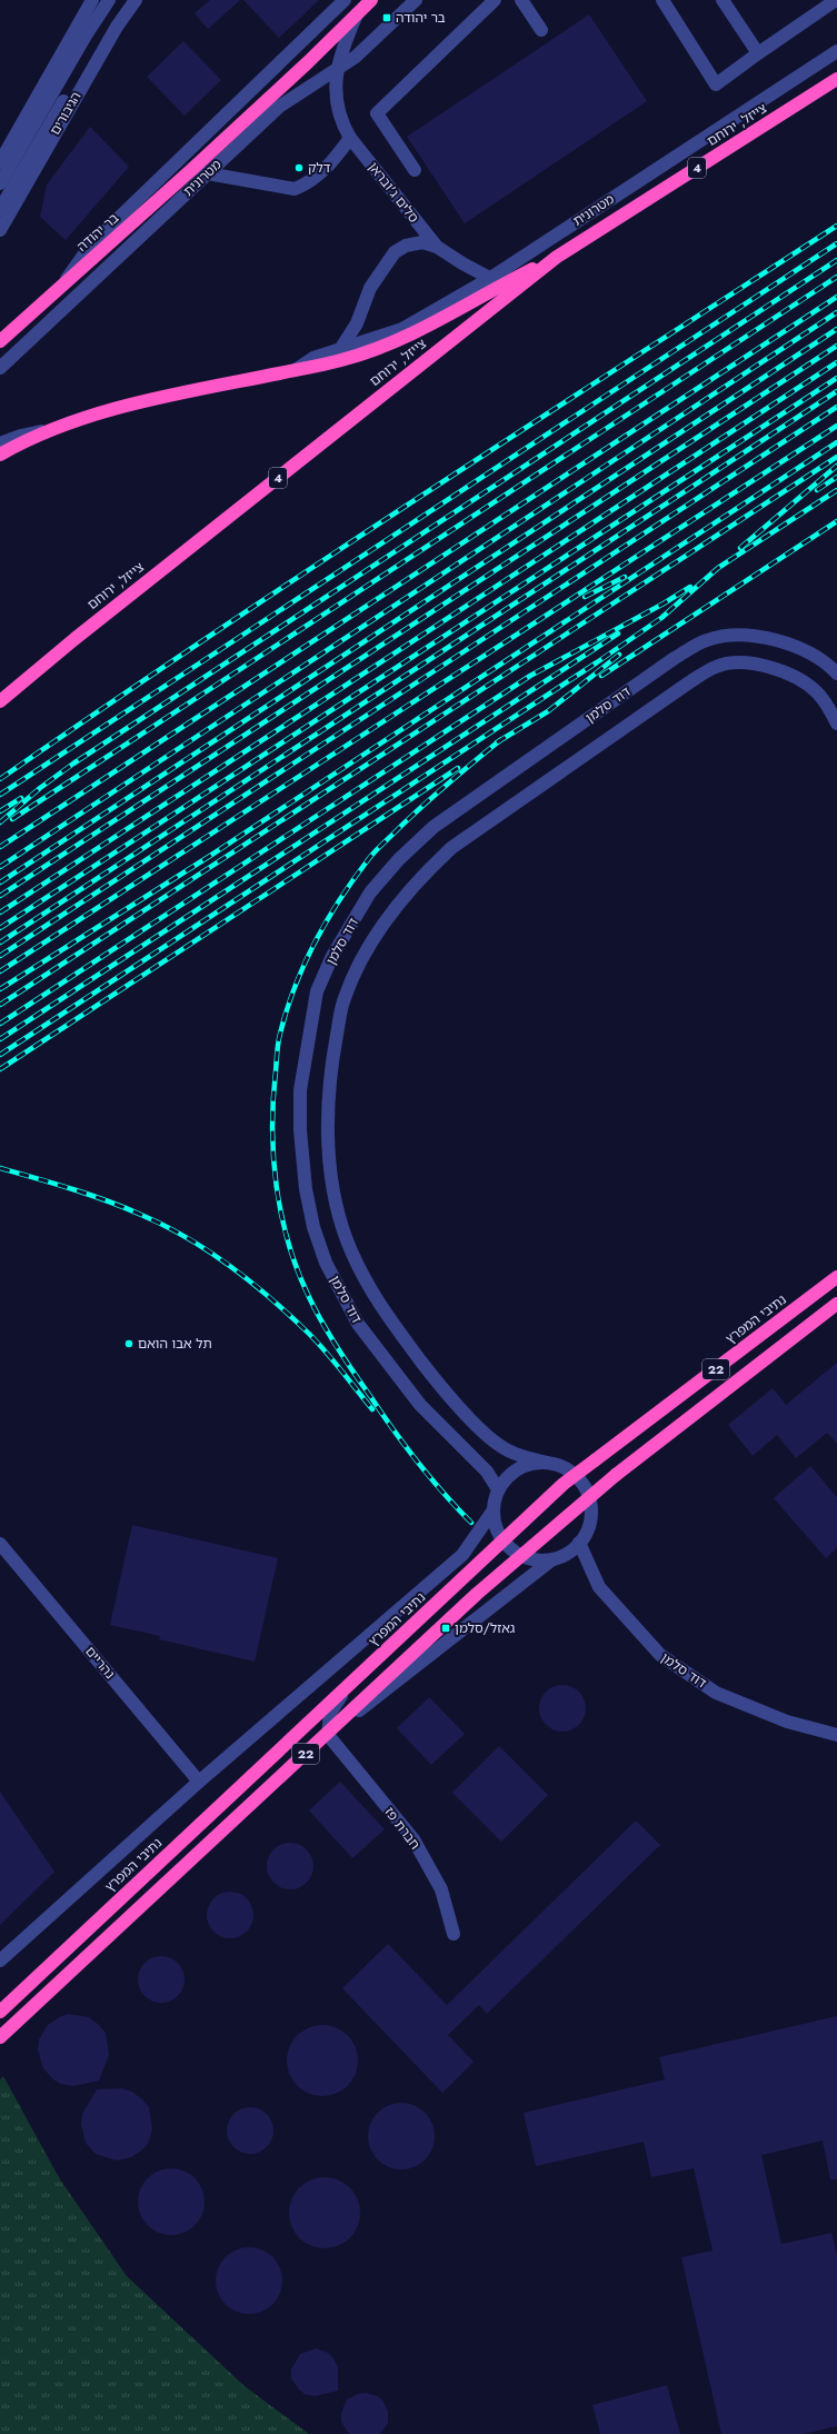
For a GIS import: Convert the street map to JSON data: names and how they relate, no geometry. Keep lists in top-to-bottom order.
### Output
{
  "streets": {
    "highway": [
      "צייזל, ירוחם",
      "4",
      "בר יהודה",
      "נתיבי המפרץ",
      "22"
    ],
    "street": [
      "הגיבורים",
      "מטרונית",
      "סלים ג'ובראן",
      "דוד סלמן",
      "נהריים",
      "חברת פז"
    ]
  },
  "crossings": [
    ["מטרונית", "סלים ג'ובראן"],
    ["סלים ג'ובראן", "בר יהודה"]
  ],
  "places": {
    "transit": ["בר יהודה", "גאזל/סלמן"],
    "other": ["דלק", "תל אבו הואם"]
  }
}
